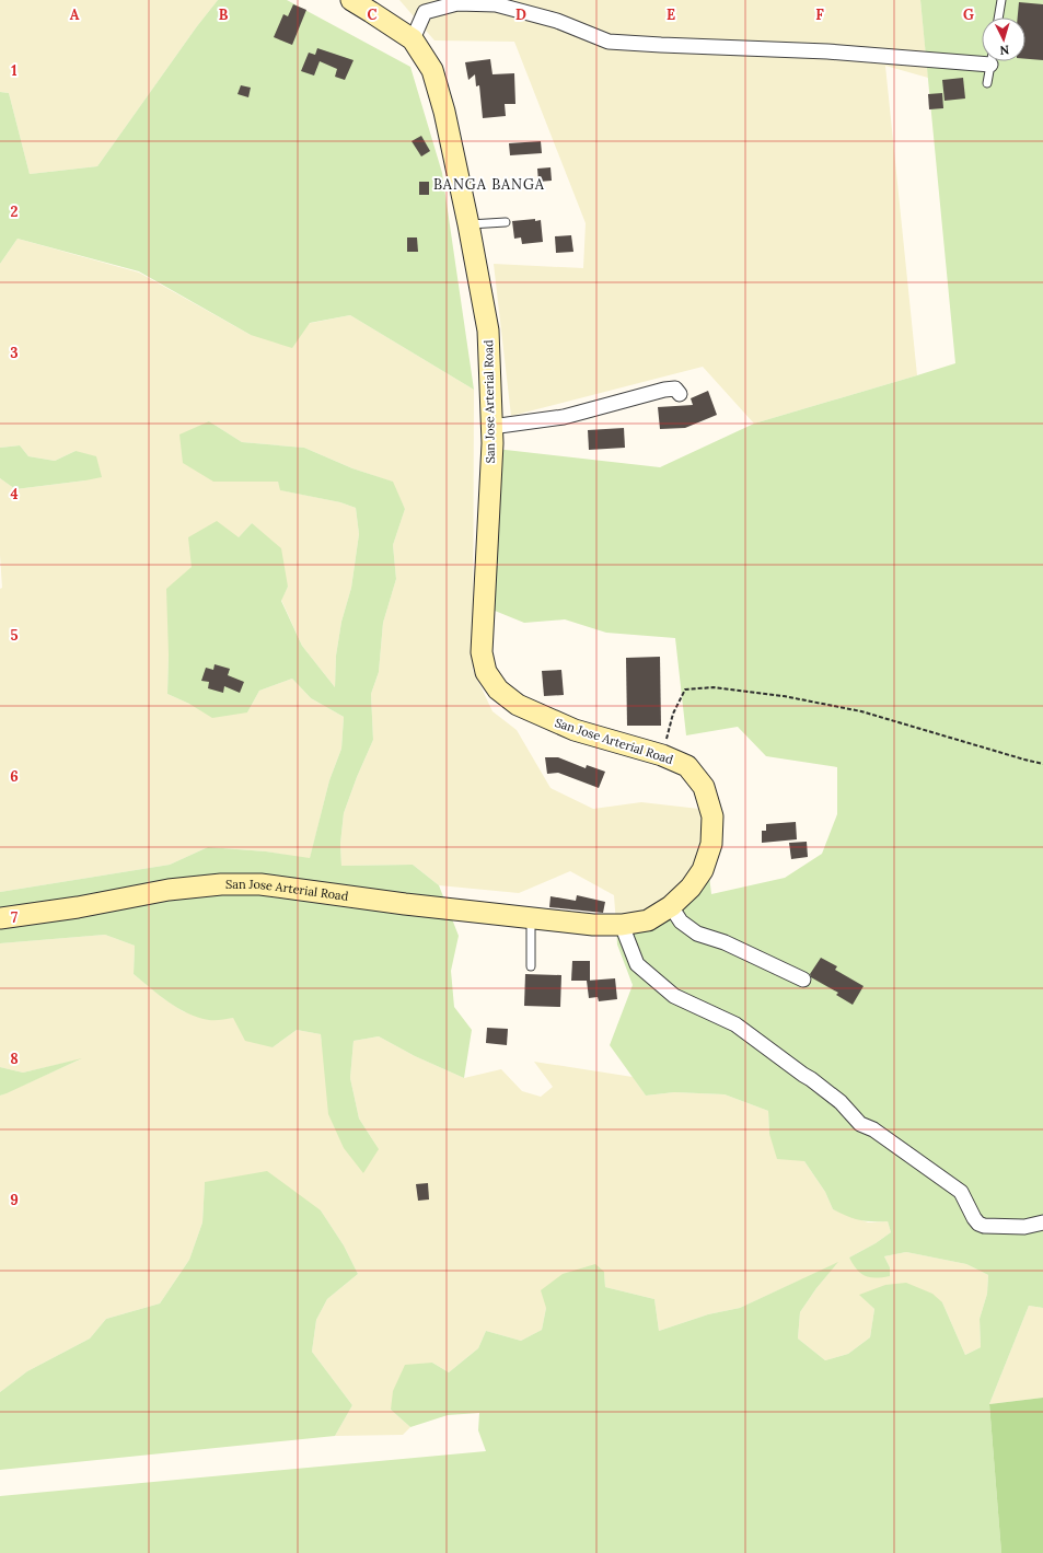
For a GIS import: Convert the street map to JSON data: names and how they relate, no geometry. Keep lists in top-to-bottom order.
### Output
{
  "streets": {
    "main road": ["San Jose Arterial Road"]
  },
  "districts": ["BANGA BANGA"],
  "north": "bottom",
  "grid": {
    "columns": [
      "A",
      "B",
      "C",
      "D",
      "E",
      "F",
      "G"
    ],
    "rows": [
      "1",
      "2",
      "3",
      "4",
      "5",
      "6",
      "7",
      "8",
      "9"
    ]
  }
}
